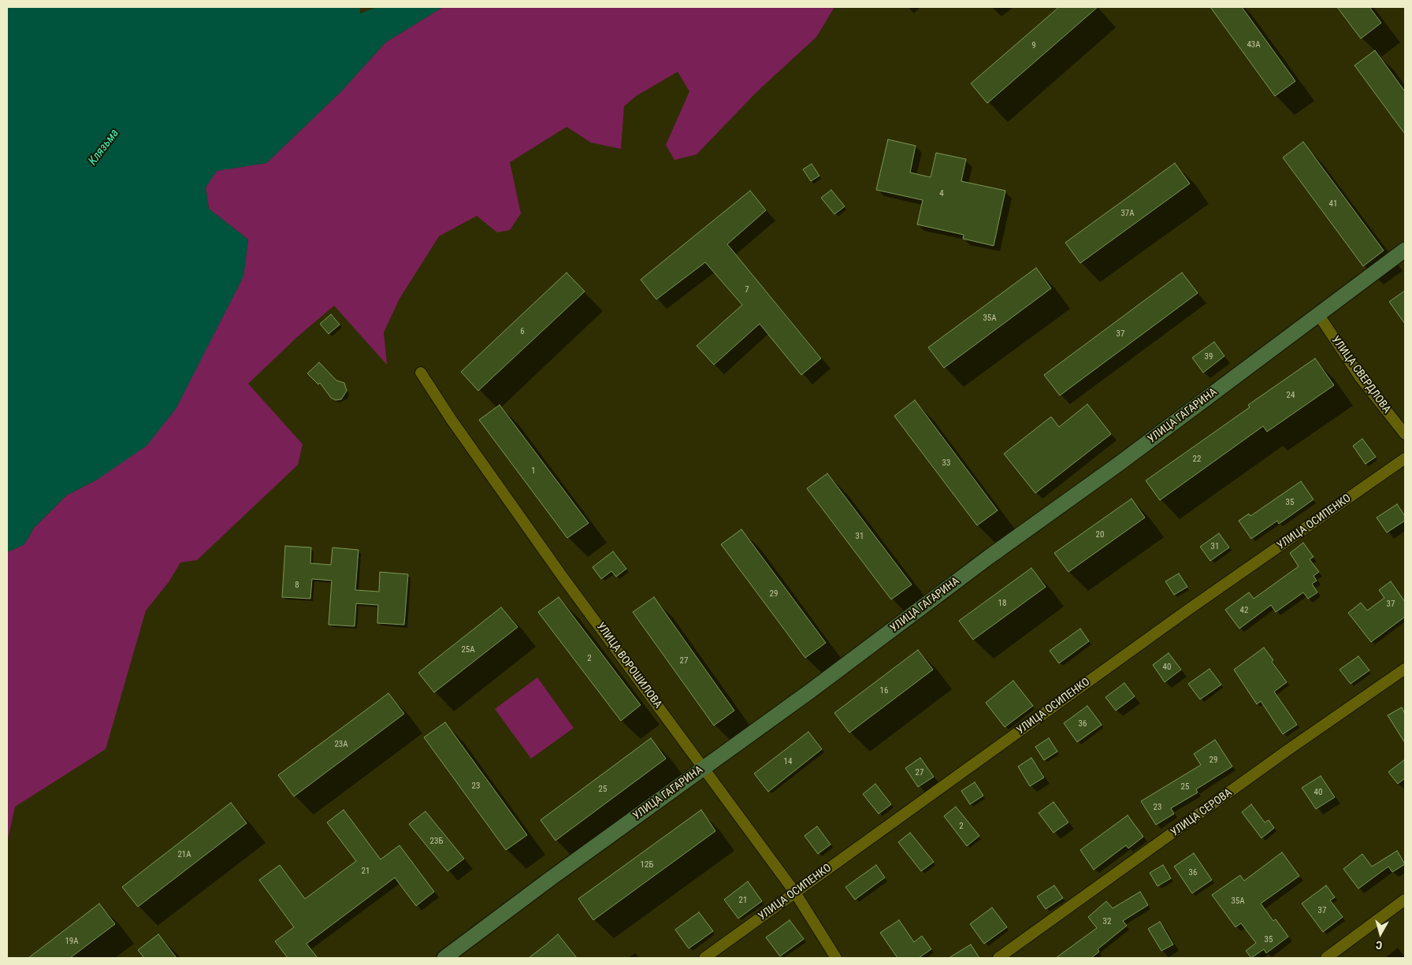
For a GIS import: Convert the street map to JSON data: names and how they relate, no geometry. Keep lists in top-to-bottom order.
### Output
{
  "streets": {
    "main road": ["УЛИЦА ГАГАРИНА"],
    "street": [
      "УЛИЦА СВЕРДЛОВА",
      "УЛИЦА ОСИПЕНКО",
      "УЛИЦА ВОРОШИЛОВА",
      "УЛИЦА СЕРОВА"
    ]
  },
  "crossings": [
    ["УЛИЦА СВЕРДЛОВА", "УЛИЦА ГАГАРИНА"],
    ["УЛИЦА ГАГАРИНА", "УЛИЦА ВОРОШИЛОВА"],
    ["УЛИЦА ОСИПЕНКО", "УЛИЦА ВОРОШИЛОВА"]
  ],
  "water": ["Клязьма"],
  "house_numbers": [
    "43А",
    "9",
    "4",
    "41",
    "37А",
    "7",
    "35А",
    "6",
    "37",
    "39",
    "24",
    "22",
    "33",
    "1",
    "35",
    "20",
    "31",
    "31",
    "8",
    "29",
    "18",
    "37",
    "42",
    "25А",
    "2",
    "27",
    "40",
    "16",
    "36",
    "23А",
    "29",
    "14",
    "27",
    "23",
    "25",
    "25",
    "40",
    "23",
    "2",
    "23Б",
    "21А",
    "12Б",
    "21",
    "36",
    "21",
    "35А",
    "37",
    "32",
    "35",
    "19А"
  ],
  "north": "bottom"
}
